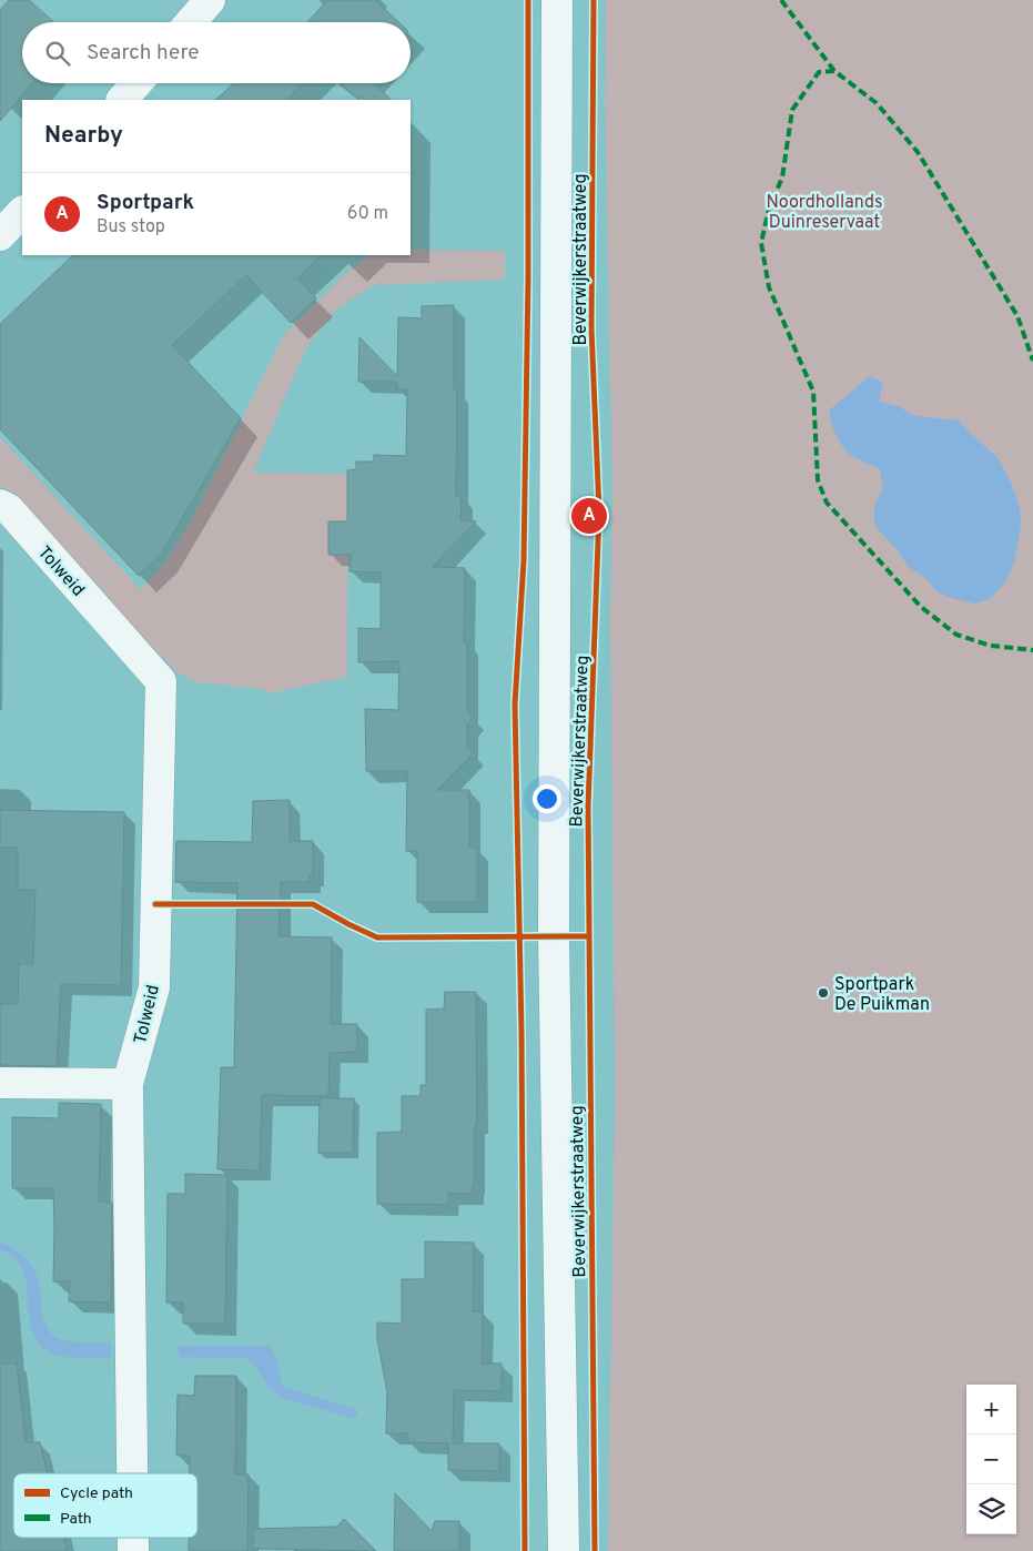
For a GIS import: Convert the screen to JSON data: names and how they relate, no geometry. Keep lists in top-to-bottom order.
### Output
{
  "streets": {
    "main road": ["Beverwijkerstraatweg", "Tolweid"]
  },
  "parks": ["Noordhollands Duinreservaat"],
  "places": ["Sportpark De Puikman"],
  "legend": ["Cycle path", "Path"],
  "page": {
    "search": "Search here",
    "heading": "Nearby",
    "list": [
      {
        "mark": "A",
        "name": "Sportpark",
        "note": "Bus stop",
        "value": "60 m"
      }
    ],
    "pins": "A",
    "map_buttons": ["+", "−"]
  }
}
